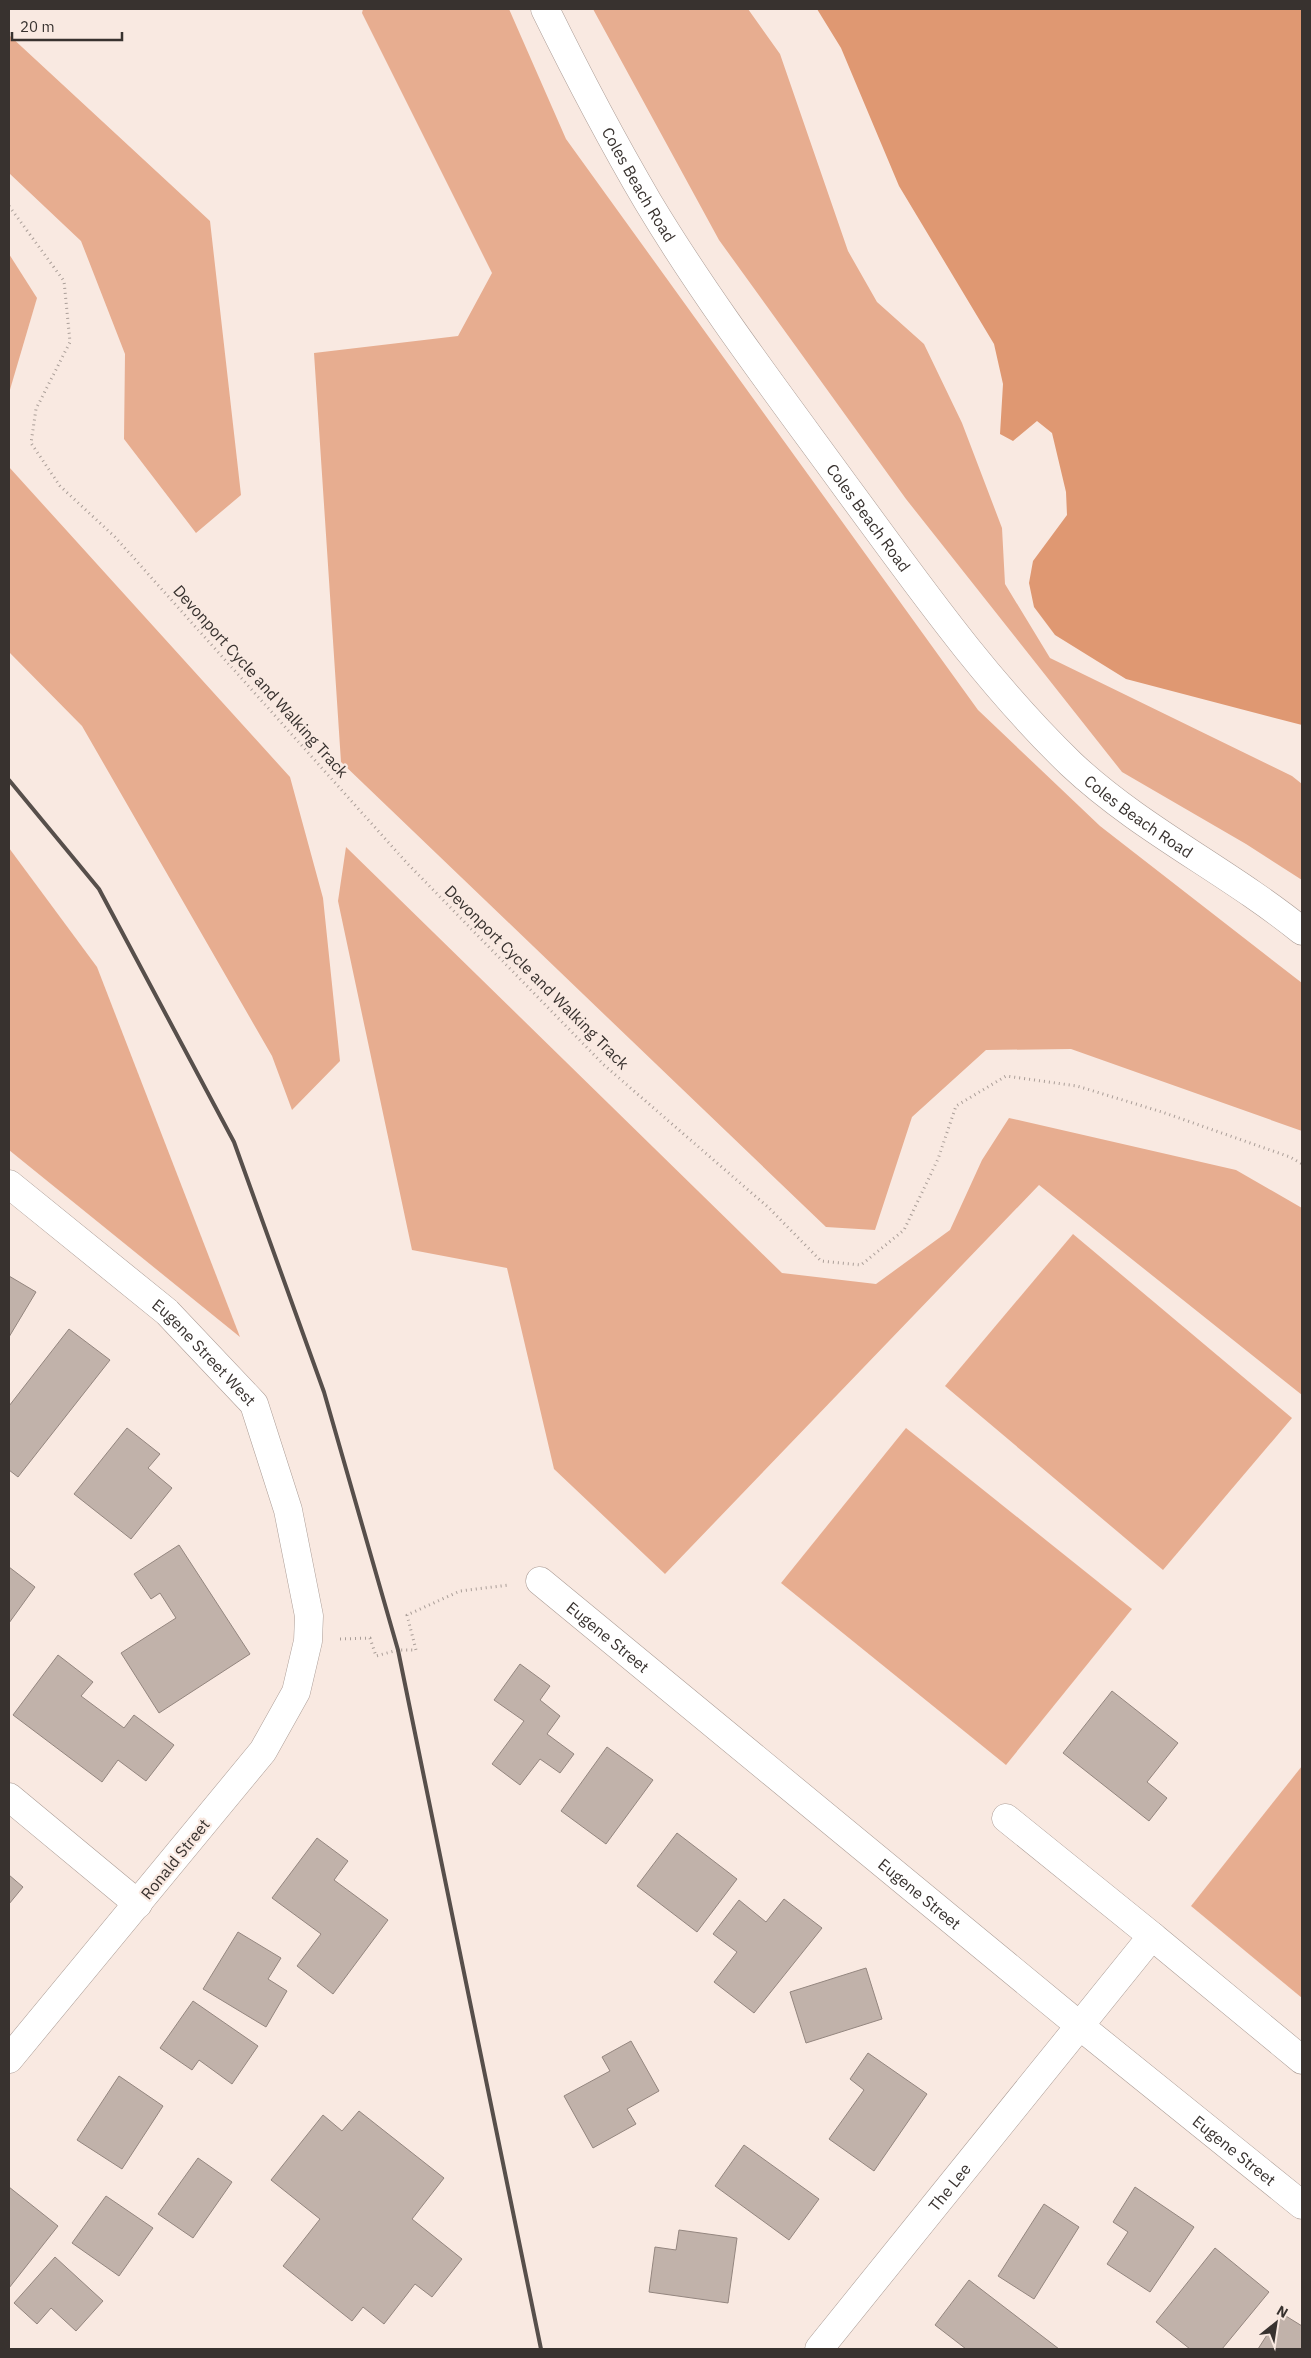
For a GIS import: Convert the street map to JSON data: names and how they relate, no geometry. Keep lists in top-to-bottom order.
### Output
{
  "streets": {
    "street": [
      "Coles Beach Road",
      "Eugene Street West",
      "Eugene Street",
      "Ronald Street",
      "The Lee"
    ],
    "path": ["Devonport Cycle and Walking Track"]
  },
  "crossings": [
    ["Eugene Street West", "Ronald Street"],
    ["Eugene Street", "The Lee"]
  ],
  "scale_bar": "20 m",
  "north": "top right"
}
